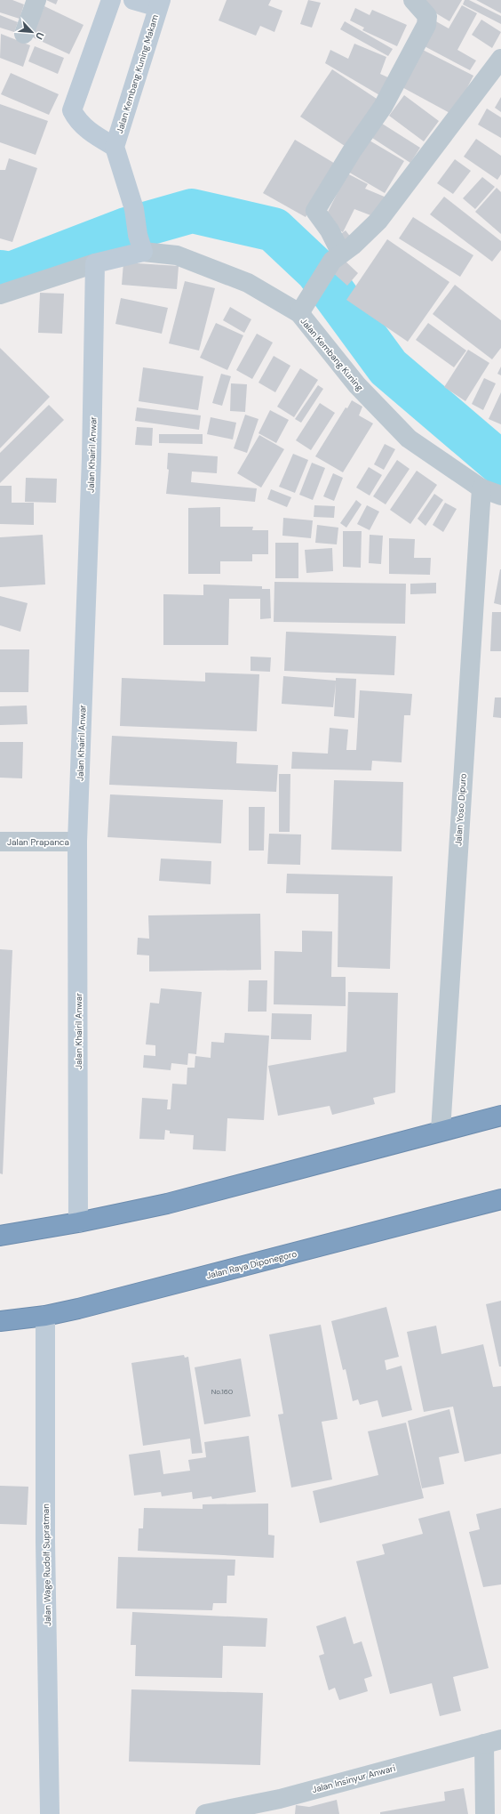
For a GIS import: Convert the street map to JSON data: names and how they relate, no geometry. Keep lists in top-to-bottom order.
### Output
{
  "streets": {
    "highway": ["Jalan Raya Diponegoro"],
    "street": [
      "Jalan Kembang Kuning Makam",
      "Jalan Kembang Kuning",
      "Jalan Khairil Anwar",
      "Jalan Yoso Dipuro",
      "Jalan Prapanca",
      "Jalan Wage Rudolf Supratman",
      "Jalan Insinyur Anwari"
    ]
  },
  "crossings": [
    ["Jalan Kembang Kuning", "Jalan Khairil Anwar"],
    ["Jalan Kembang Kuning", "Jalan Yoso Dipuro"],
    ["Jalan Khairil Anwar", "Jalan Prapanca"],
    ["Jalan Raya Diponegoro", "Jalan Wage Rudolf Supratman"]
  ],
  "house_numbers": ["No.160"],
  "north": "bottom right"
}
